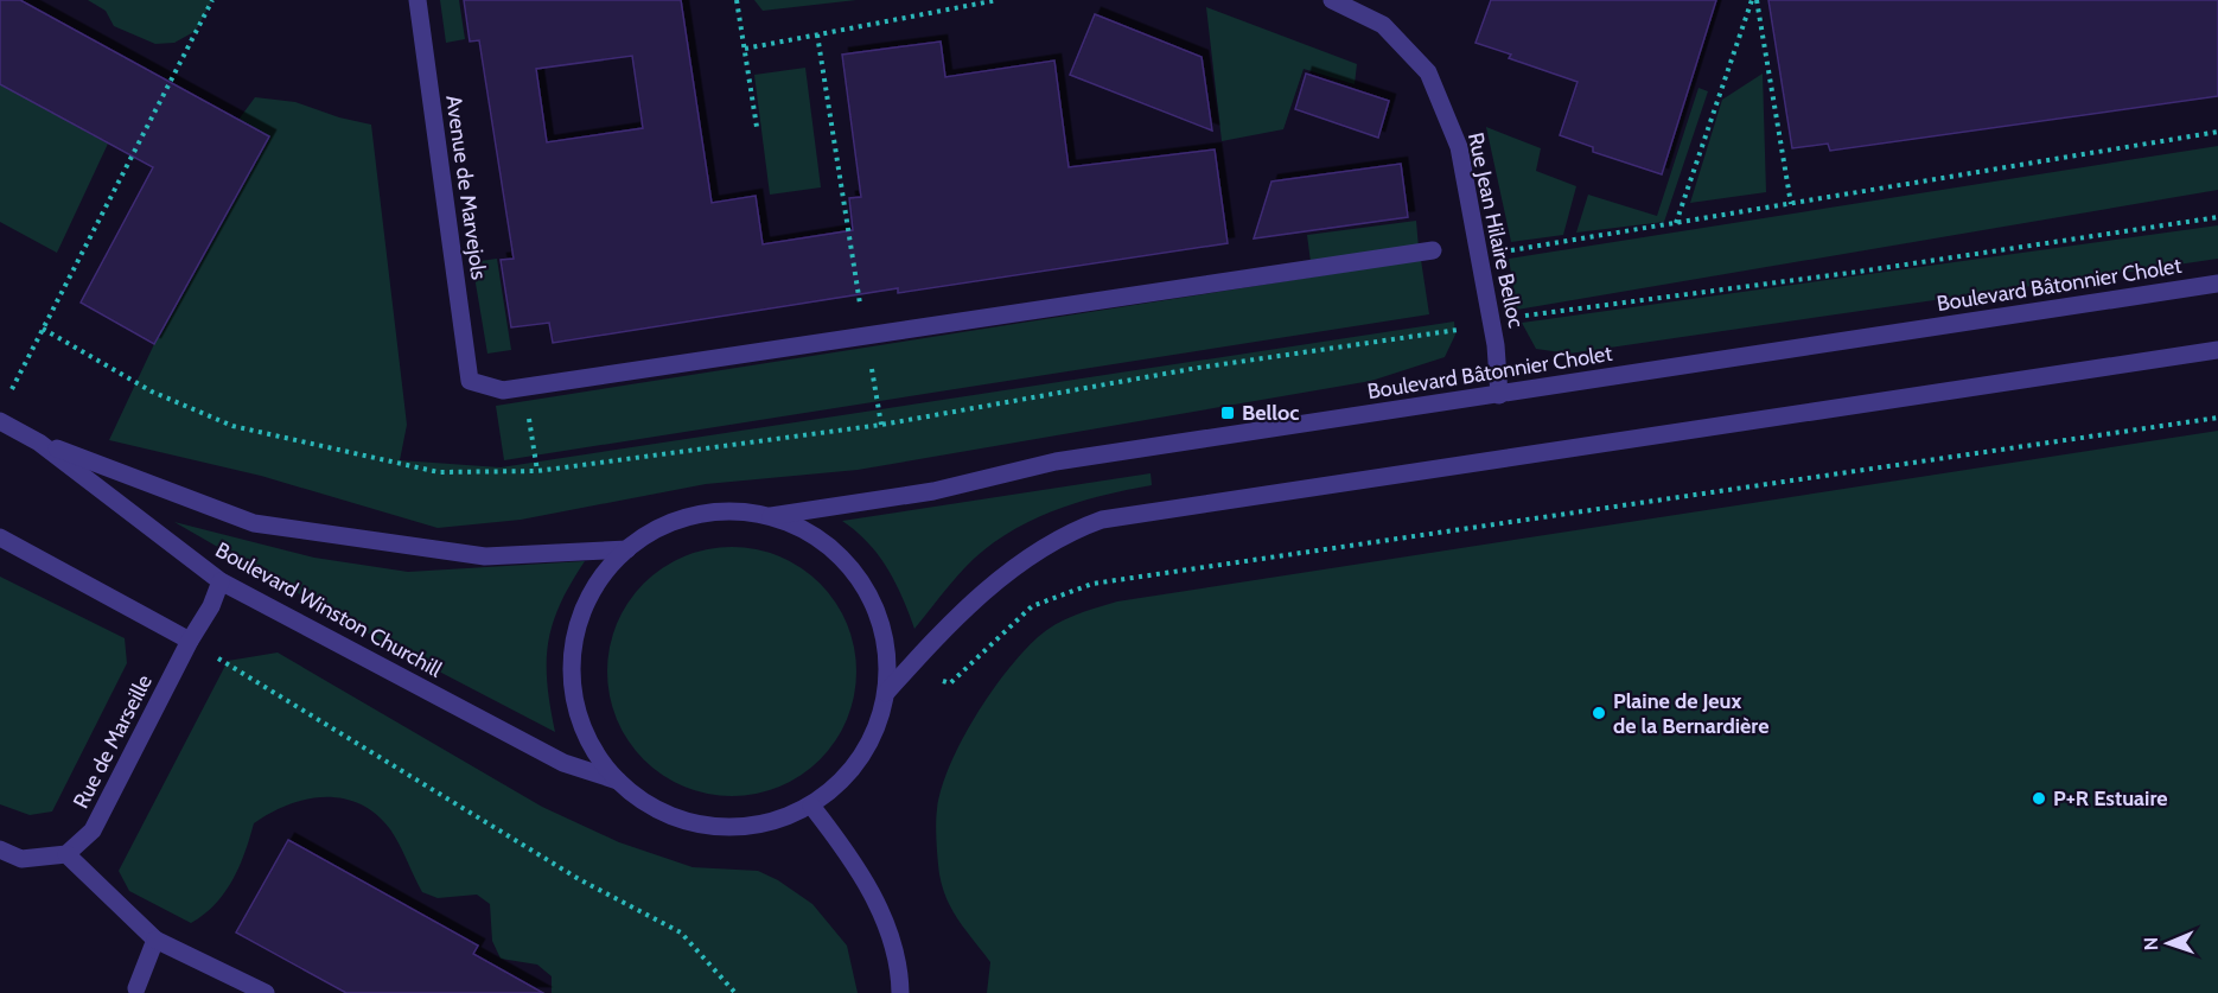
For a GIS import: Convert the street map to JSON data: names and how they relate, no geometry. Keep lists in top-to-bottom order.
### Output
{
  "streets": {
    "street": [
      "Avenue de Marvejols",
      "Rue Jean Hilaire Belloc",
      "Boulevard Bâtonnier Cholet",
      "Boulevard Winston Churchill",
      "Rue de Marseille"
    ]
  },
  "crossings": [
    ["Rue Jean Hilaire Belloc", "Boulevard Bâtonnier Cholet"],
    ["Boulevard Winston Churchill", "Rue de Marseille"]
  ],
  "places": {
    "transit": ["Belloc"],
    "other": ["Plaine de Jeux de la Bernardière", "P+R Estuaire"]
  },
  "north": "left"
}
